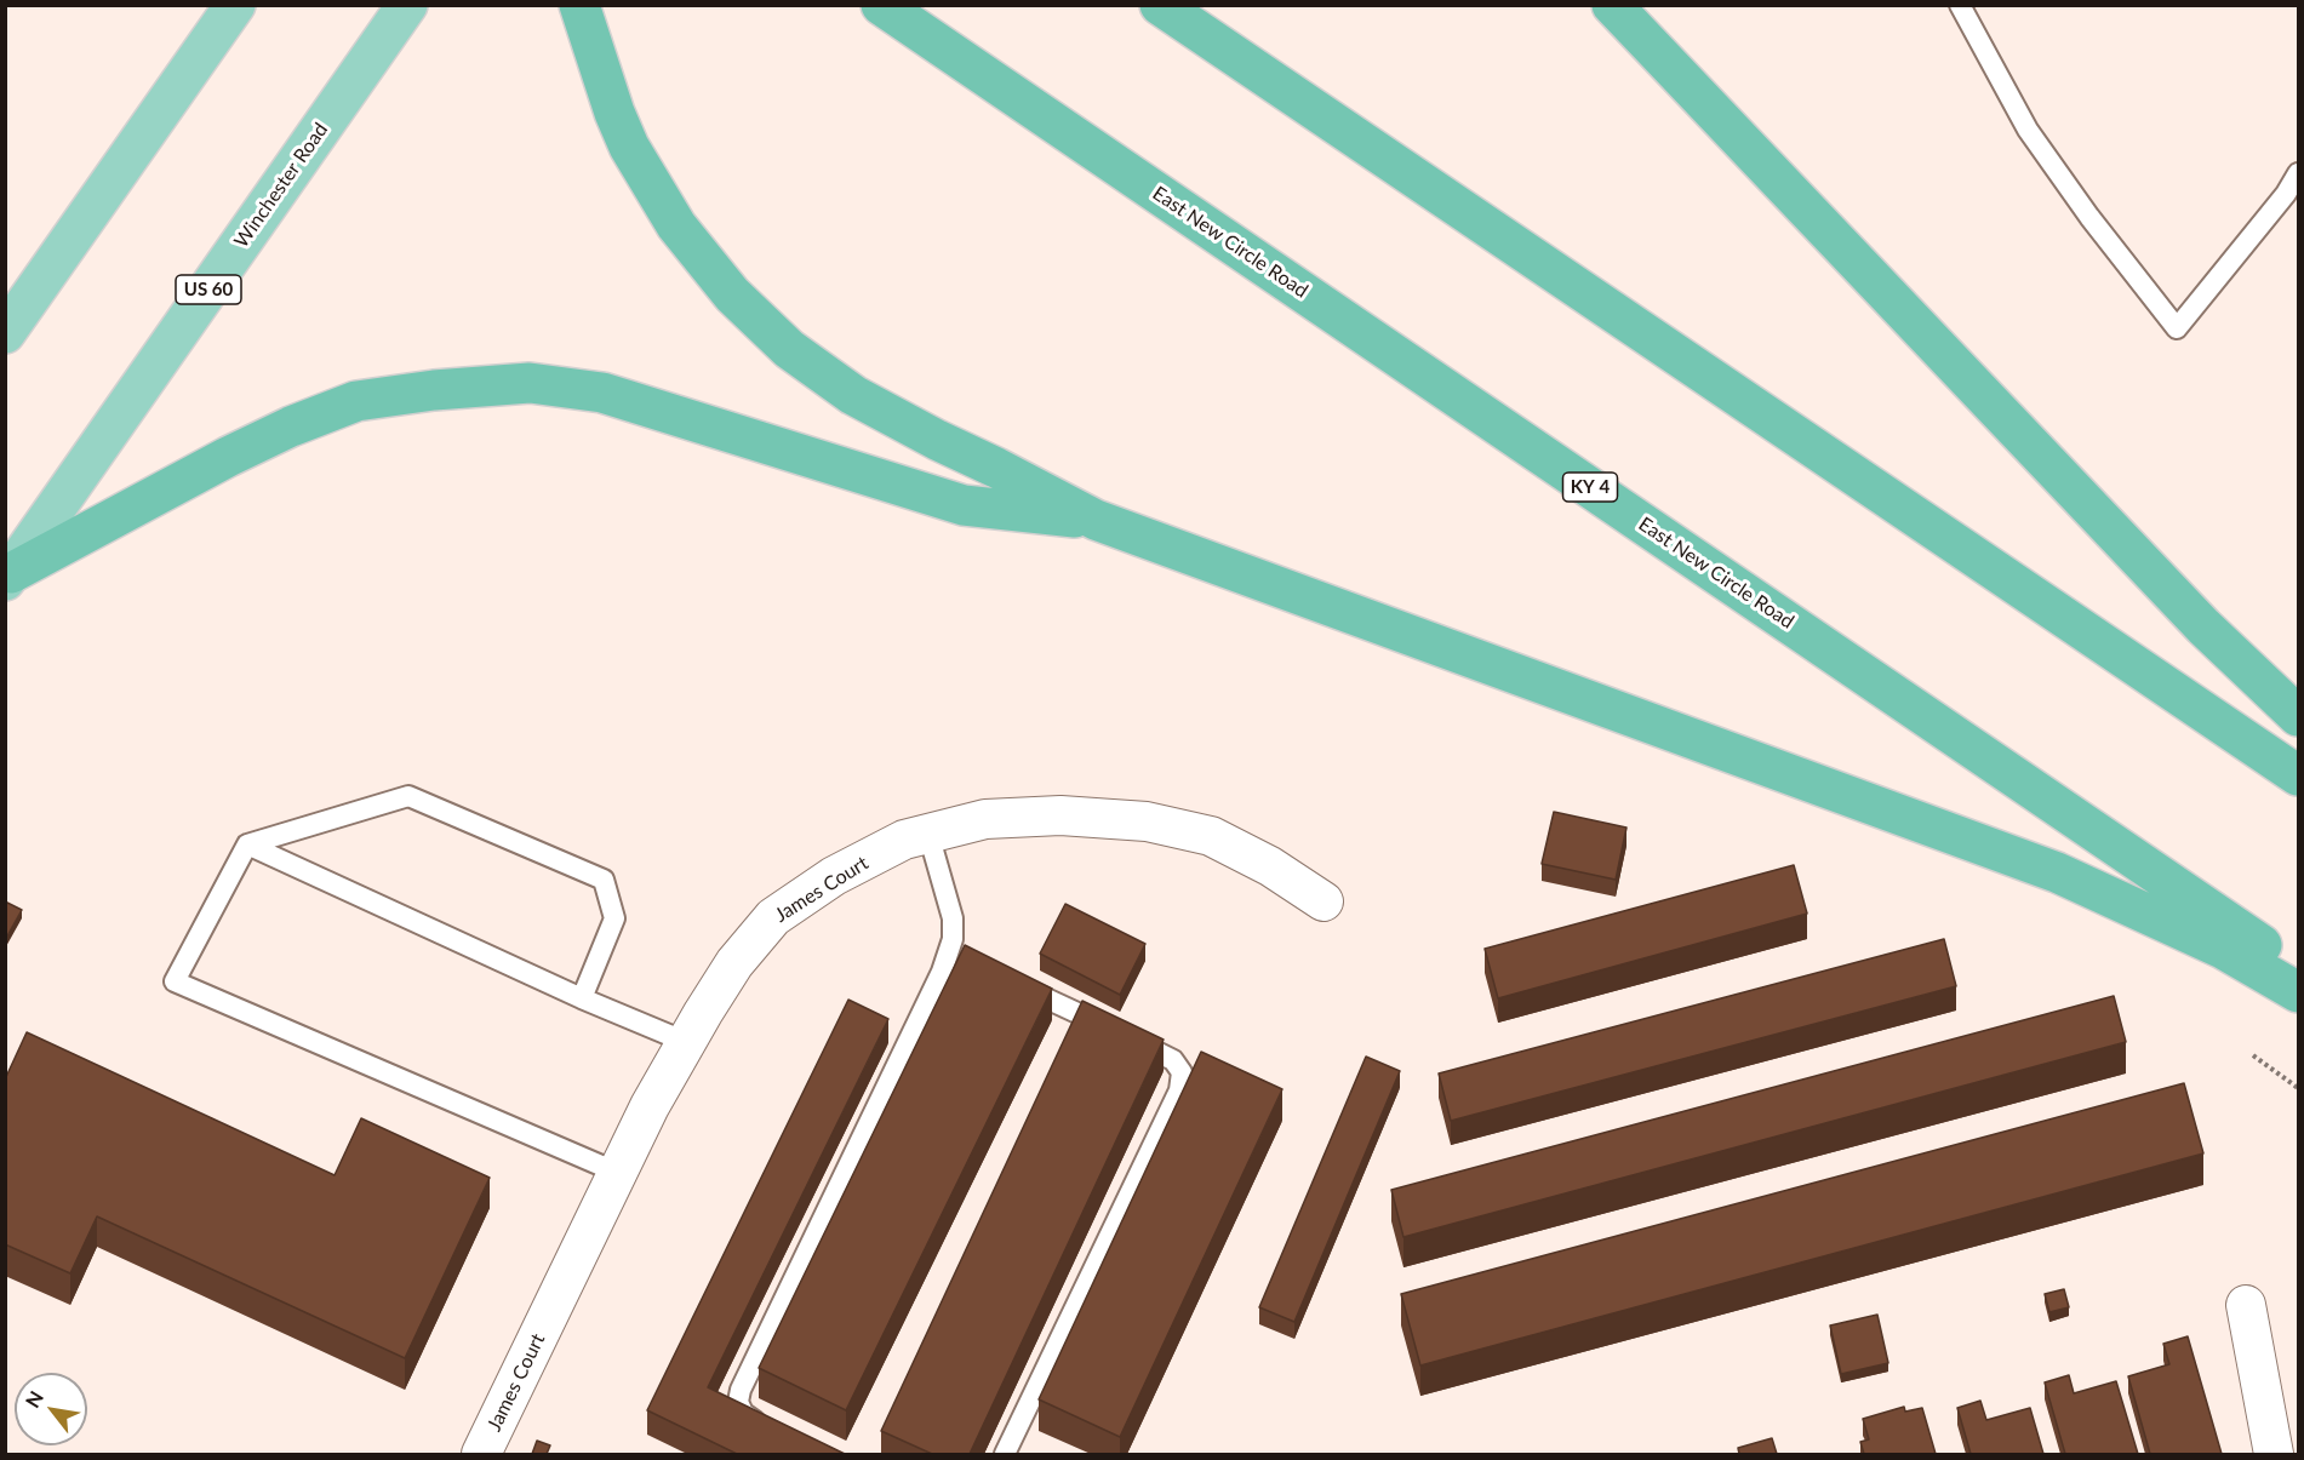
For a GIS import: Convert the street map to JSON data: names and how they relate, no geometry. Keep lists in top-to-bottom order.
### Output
{
  "streets": {
    "highway": ["East New Circle Road", "KY 4"],
    "main road": ["Winchester Road", "US 60"],
    "street": ["James Court"]
  },
  "north": "top left"
}
